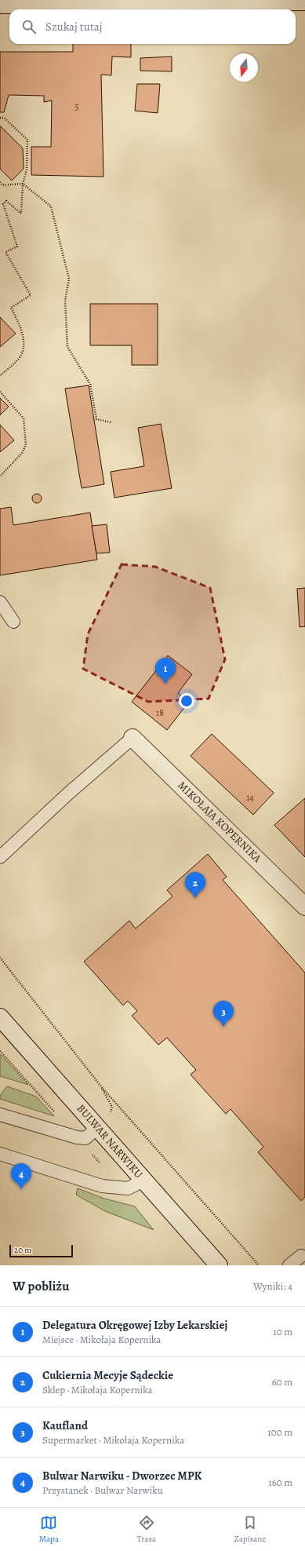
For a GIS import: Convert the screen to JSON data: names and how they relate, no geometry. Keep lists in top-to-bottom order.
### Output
{
  "streets": {
    "street": ["MIKOŁAJA KOPERNIKA", "BULWAR NARWIKU"]
  },
  "house_numbers": ["5", "18", "14"],
  "scale_bar": "20 m",
  "north": "bottom",
  "page": {
    "search": "Szukaj tutaj",
    "pins": [
      "1",
      "2",
      "3",
      "4"
    ],
    "scale": "20 m",
    "heading": ["W pobliżu", "Wyniki: 4"],
    "list": [
      {
        "mark": "1",
        "name": "Delegatura Okręgowej Izby Lekarskiej",
        "note": "Miejsce · Mikołaja Kopernika",
        "value": "10 m"
      },
      {
        "mark": "2",
        "name": "Cukiernia Mecyje Sądeckie",
        "note": "Sklep · Mikołaja Kopernika",
        "value": "60 m"
      },
      {
        "mark": "3",
        "name": "Kaufland",
        "note": "Supermarket · Mikołaja Kopernika",
        "value": "100 m"
      },
      {
        "mark": "4",
        "name": "Bulwar Narwiku - Dworzec MPK",
        "note": "Przystanek · Bulwar Narwiku",
        "value": "160 m"
      }
    ],
    "nav": ["Mapa", "Trasa", "Zapisane"]
  }
}
